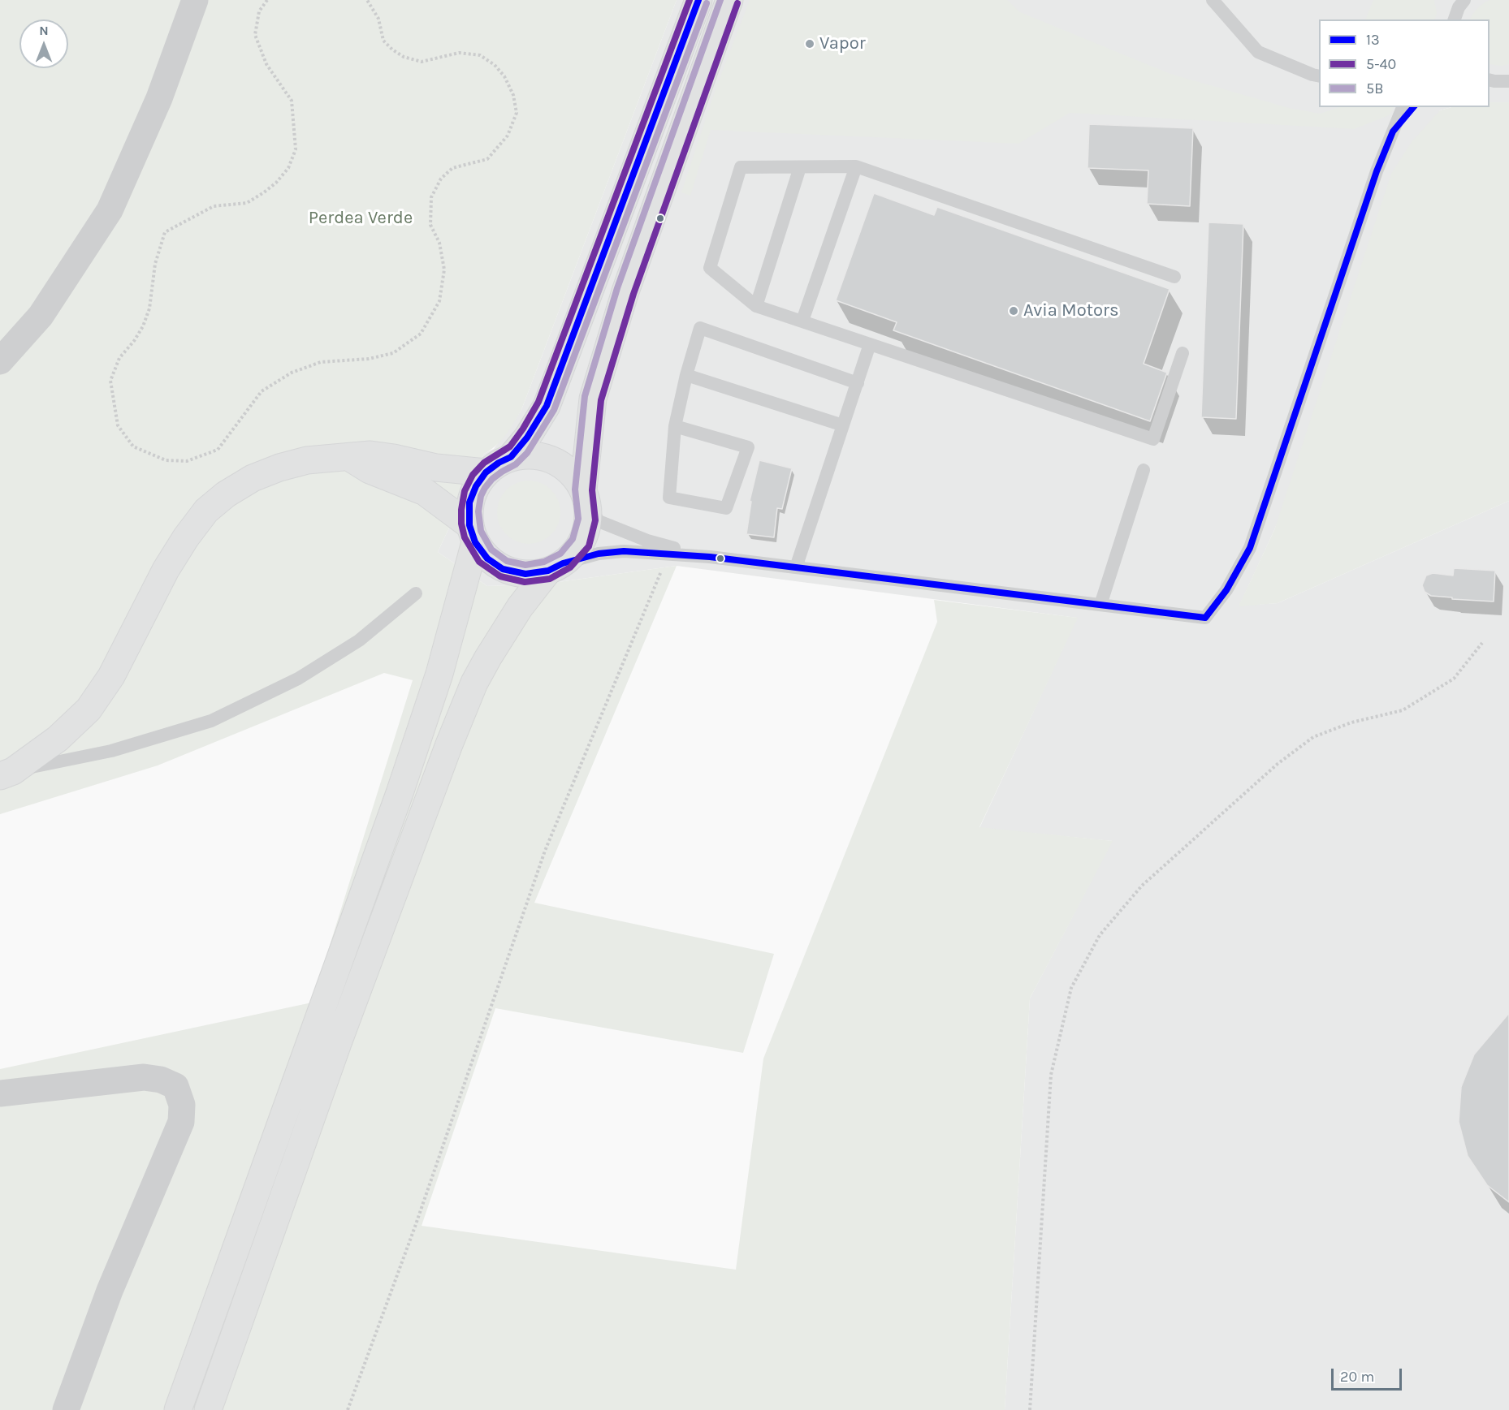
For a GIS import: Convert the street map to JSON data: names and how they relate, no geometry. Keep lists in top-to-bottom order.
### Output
{
  "parks": ["Perdea Verde"],
  "places": ["Vapor", "Avia Motors"],
  "lines": ["transit line 13", "transit line 5-40", "transit line 5B"],
  "legend": ["13", "5-40", "5B"],
  "scale_bar": "20 m",
  "north": "top"
}
